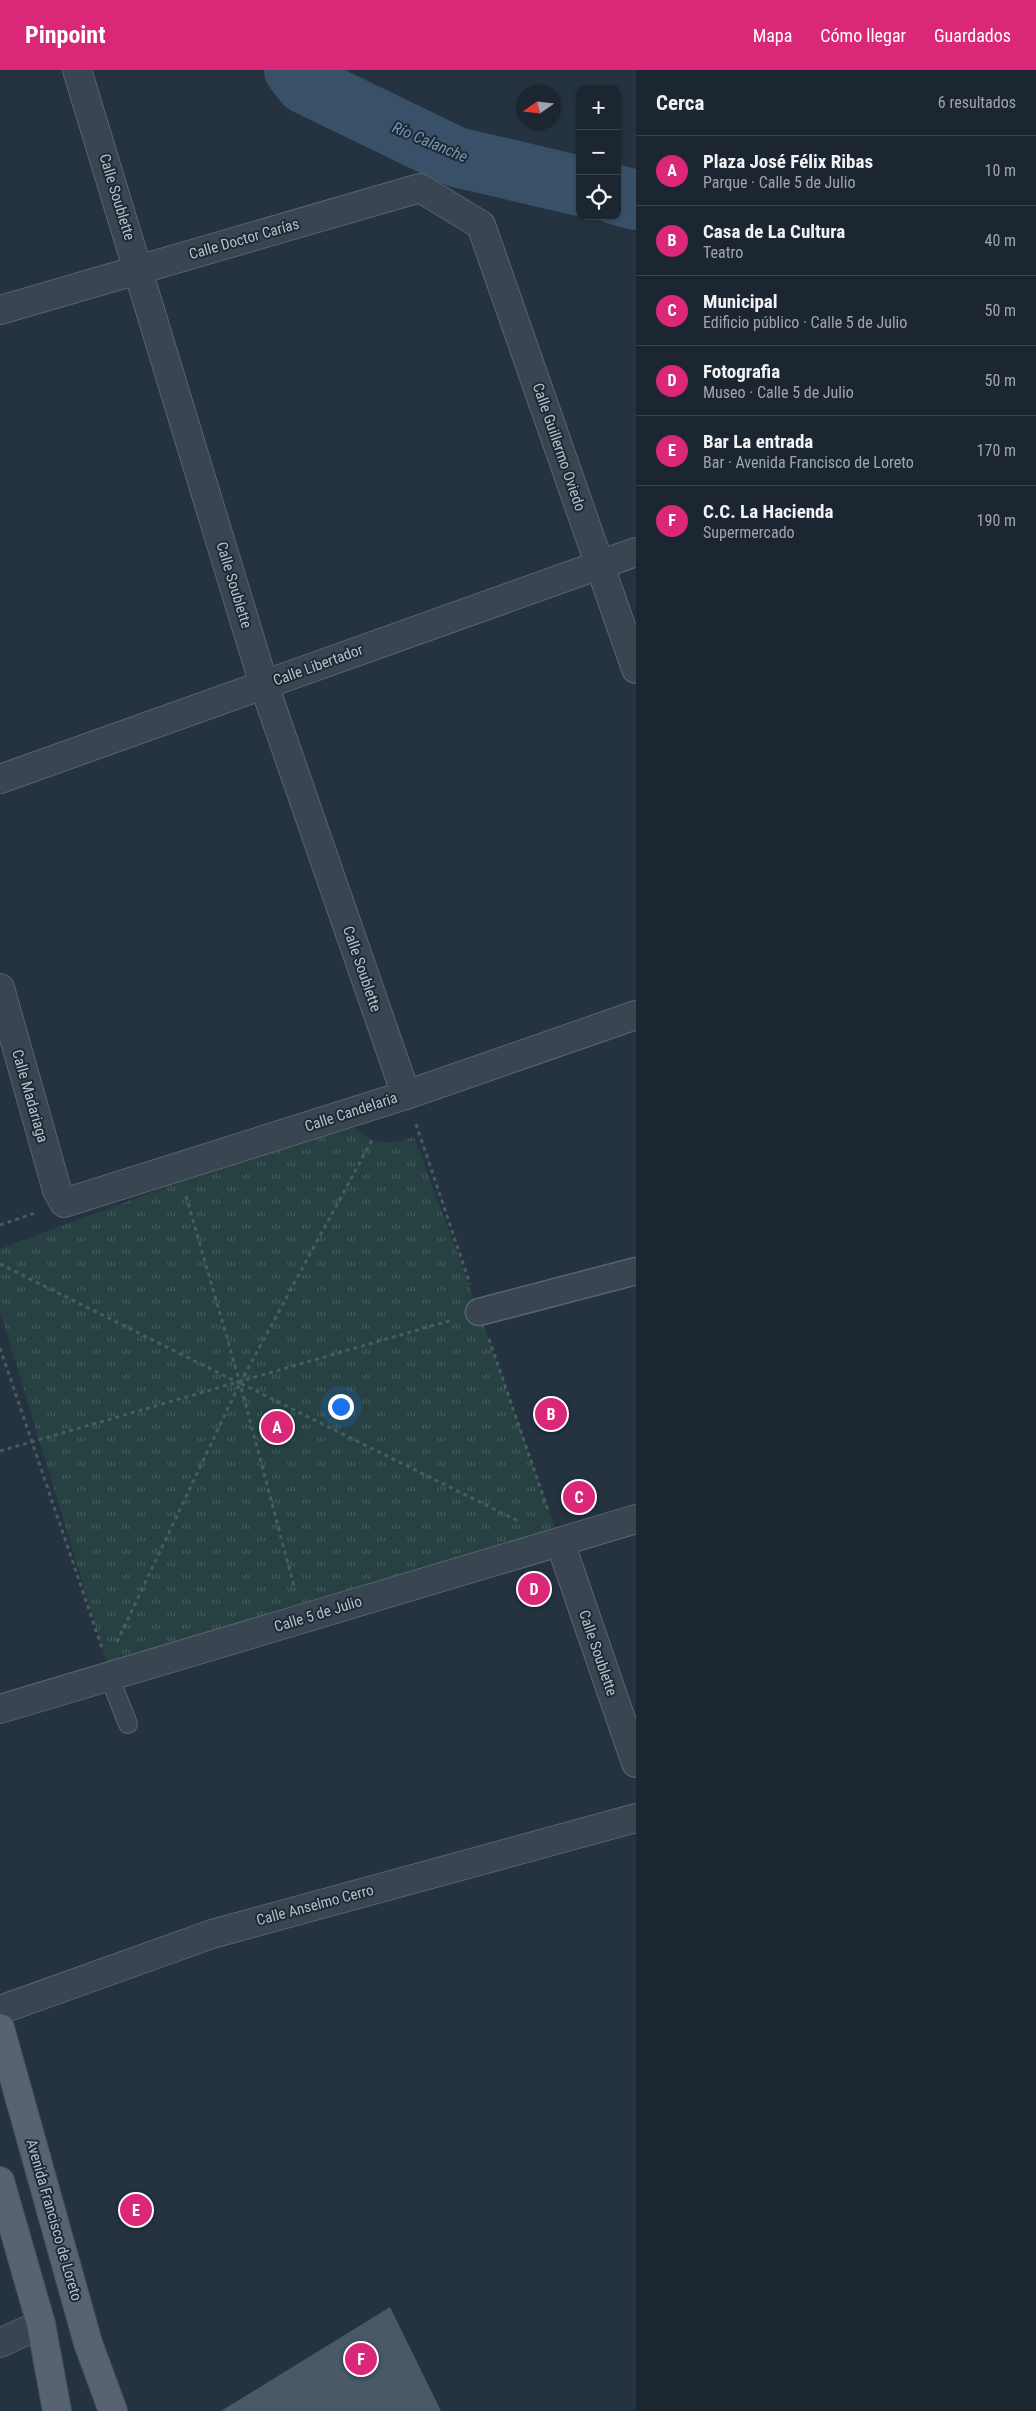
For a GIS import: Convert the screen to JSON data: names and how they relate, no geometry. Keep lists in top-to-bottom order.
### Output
{
  "streets": {
    "main road": ["Avenida Francisco de Loreto"],
    "street": [
      "Calle Soublette",
      "Calle Doctor Carías",
      "Calle Guillermo Oviedo",
      "Calle Libertador",
      "Calle Madariaga",
      "Calle Candelaria",
      "Calle 5 de Julio",
      "Calle Anselmo Cerro"
    ]
  },
  "crossings": [
    ["Calle Soublette", "Calle Doctor Carías"],
    ["Calle Soublette", "Calle Libertador"],
    ["Calle Soublette", "Calle Candelaria"],
    ["Calle Soublette", "Calle 5 de Julio"],
    ["Calle Doctor Carías", "Calle Guillermo Oviedo"],
    ["Calle Guillermo Oviedo", "Calle Libertador"],
    ["Calle Madariaga", "Calle Candelaria"]
  ],
  "water": ["Río Calanche"],
  "north": "left",
  "page": {
    "header": "Pinpoint",
    "nav": ["Mapa", "Cómo llegar", "Guardados"],
    "heading": ["Cerca", "6 resultados"],
    "map_buttons": ["+", "−"],
    "list": [
      {
        "mark": "A",
        "name": "Plaza José Félix Ribas",
        "note": "Parque · Calle 5 de Julio",
        "value": "10 m"
      },
      {
        "mark": "B",
        "name": "Casa de La Cultura",
        "note": "Teatro",
        "value": "40 m"
      },
      {
        "mark": "C",
        "name": "Municipal",
        "note": "Edificio público · Calle 5 de Julio",
        "value": "50 m"
      },
      {
        "mark": "D",
        "name": "Fotografia",
        "note": "Museo · Calle 5 de Julio",
        "value": "50 m"
      },
      {
        "mark": "E",
        "name": "Bar La entrada",
        "note": "Bar · Avenida Francisco de Loreto",
        "value": "170 m"
      },
      {
        "mark": "F",
        "name": "C.C. La Hacienda",
        "note": "Supermercado",
        "value": "190 m"
      }
    ],
    "pins": [
      "B",
      "A",
      "C",
      "D",
      "E",
      "F"
    ]
  }
}
